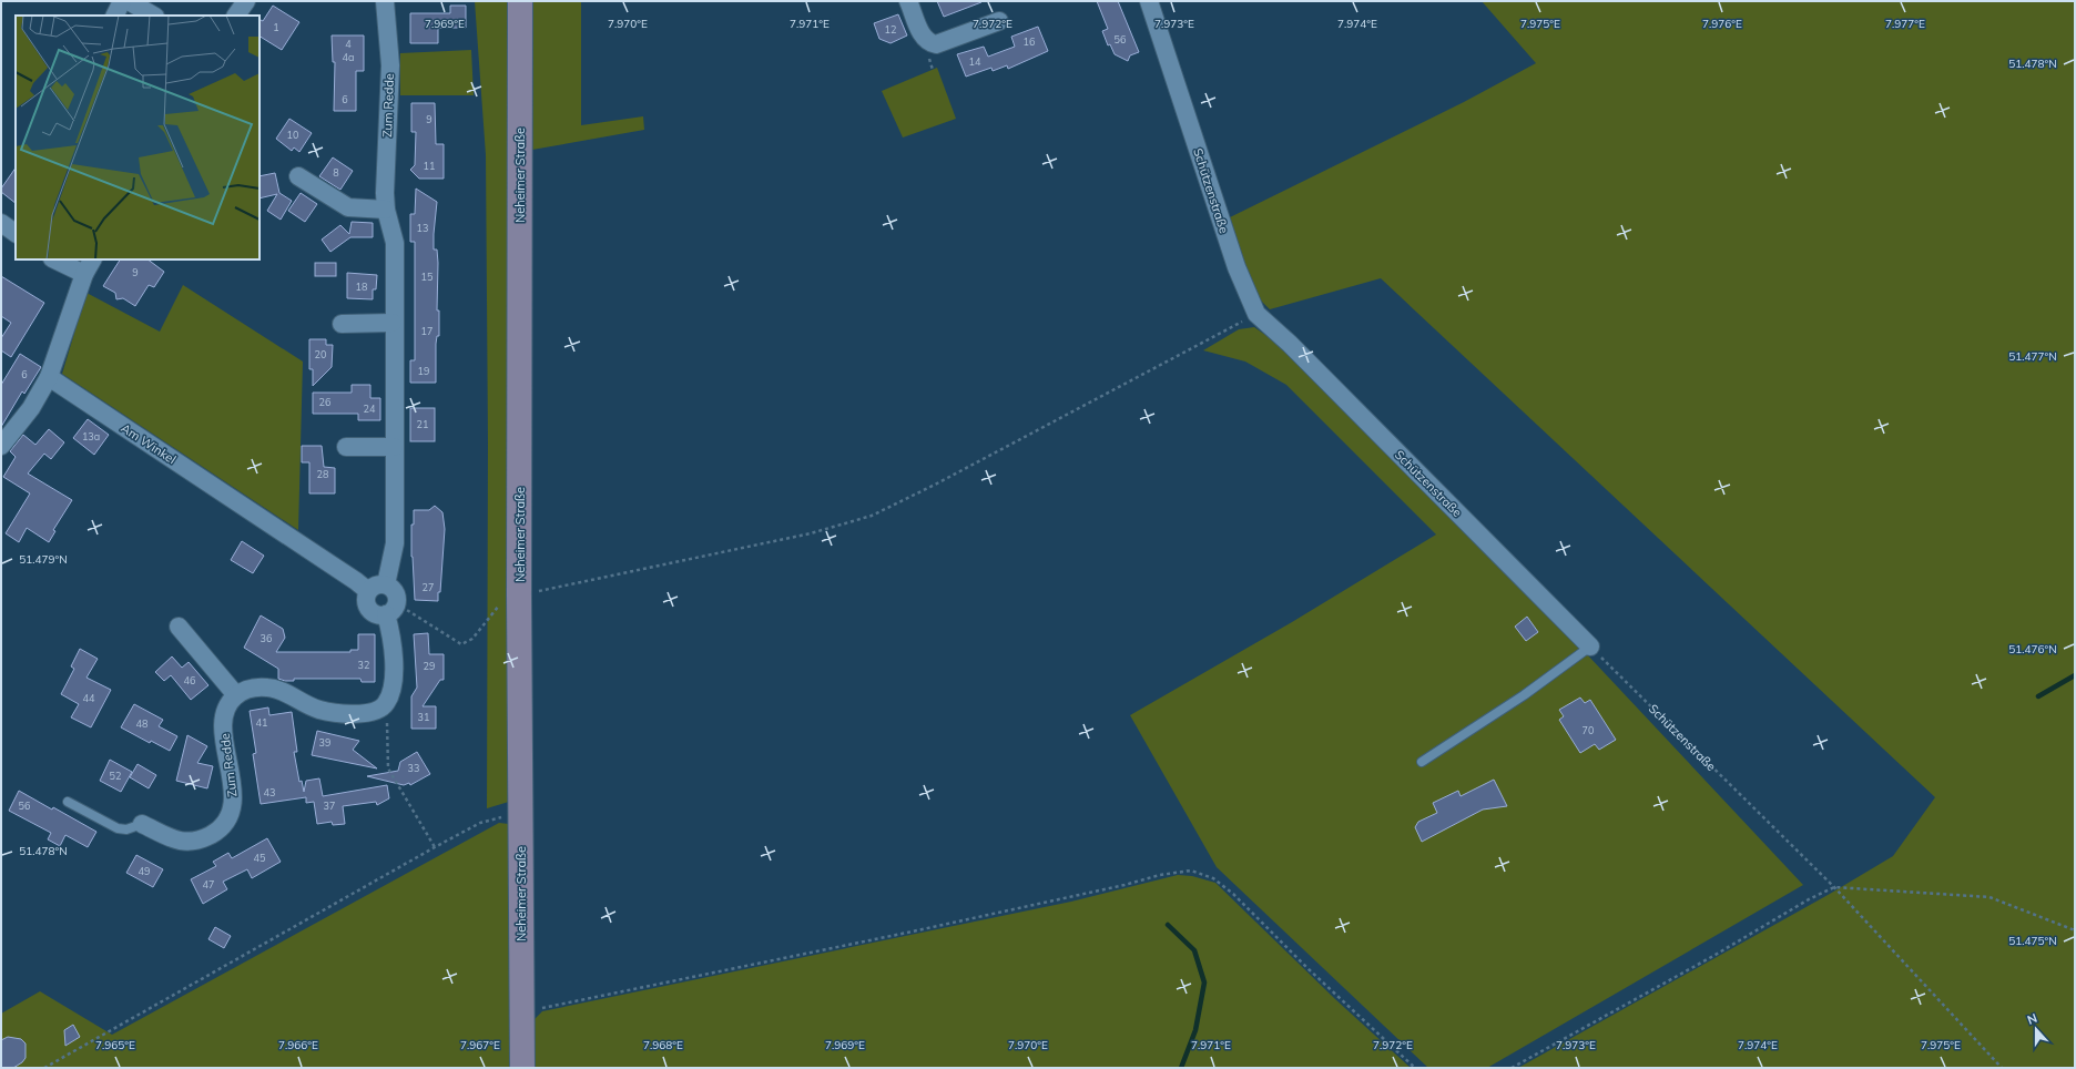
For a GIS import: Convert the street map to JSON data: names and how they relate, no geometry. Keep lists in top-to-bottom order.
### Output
{
  "streets": {
    "main road": ["Neheimer Straße"],
    "street": ["Zum Redde", "Schützenstraße", "Am Winkel"]
  },
  "crossings": [
    ["Zum Redde", "Am Winkel"]
  ],
  "house_numbers": [
    "1",
    "12",
    "56",
    "16",
    "4",
    "4a",
    "14",
    "6",
    "9",
    "10",
    "11",
    "8",
    "13",
    "9",
    "15",
    "18",
    "17",
    "20",
    "19",
    "6",
    "26",
    "24",
    "21",
    "13a",
    "28",
    "27",
    "36",
    "32",
    "29",
    "46",
    "44",
    "31",
    "41",
    "48",
    "70",
    "39",
    "33",
    "52",
    "43",
    "56",
    "37",
    "45",
    "49",
    "47"
  ],
  "north": "top",
  "coordinates": [
    "7.969°E",
    "7.970°E",
    "7.971°E",
    "7.972°E",
    "7.973°E",
    "7.974°E",
    "7.975°E",
    "7.976°E",
    "7.977°E",
    "51.478°N",
    "51.477°N",
    "51.479°N",
    "51.476°N",
    "51.475°N",
    "7.965°E",
    "7.966°E",
    "7.967°E",
    "7.968°E"
  ]
}
